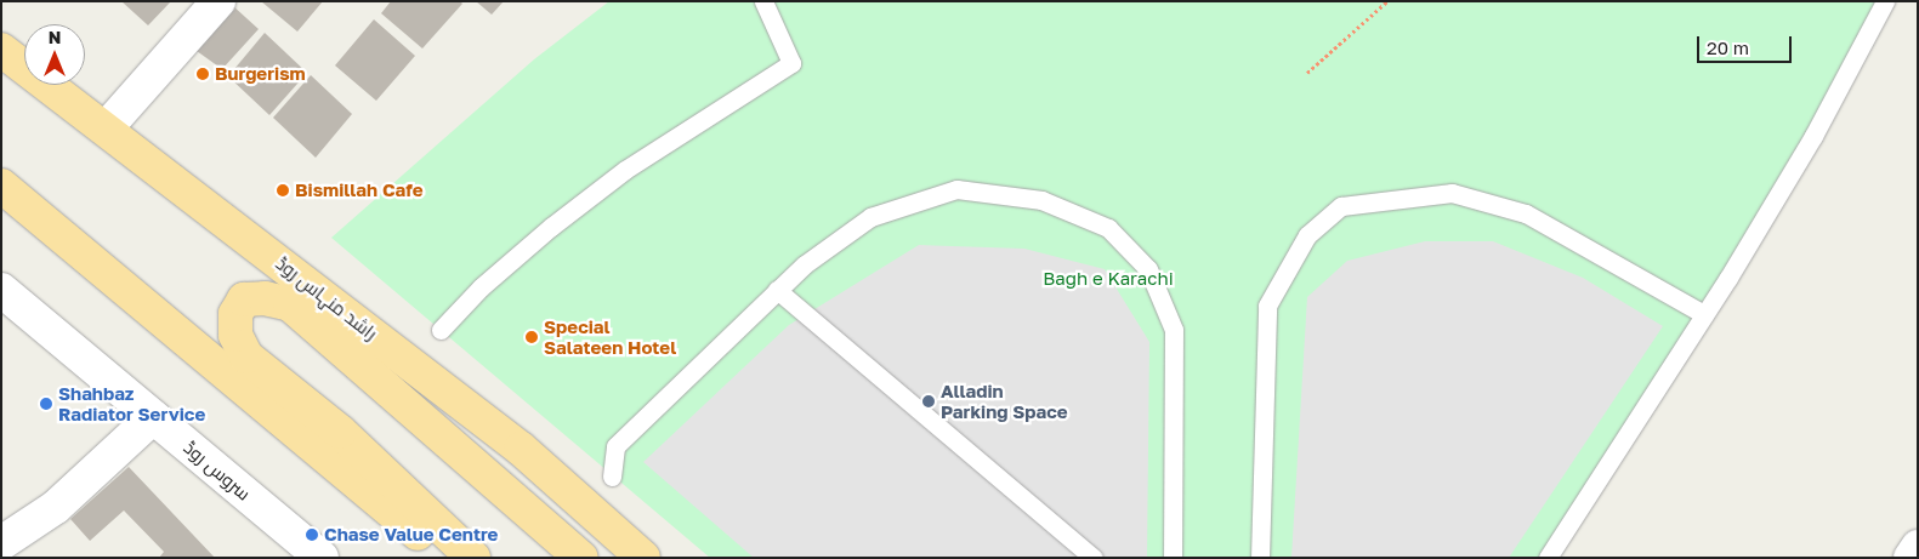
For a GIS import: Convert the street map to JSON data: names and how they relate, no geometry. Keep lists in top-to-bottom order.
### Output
{
  "streets": {
    "main road": ["راشد منہاس روڈ"],
    "street": ["سروس روڈ"]
  },
  "parks": ["Bagh e Karachi"],
  "places": [
    "Burgerism",
    "Bismillah Cafe",
    "Special Salateen Hotel",
    "Alladin Parking Space",
    "Shahbaz Radiator Service",
    "Chase Value Centre"
  ],
  "scale_bar": "20 m",
  "north": "top"
}
